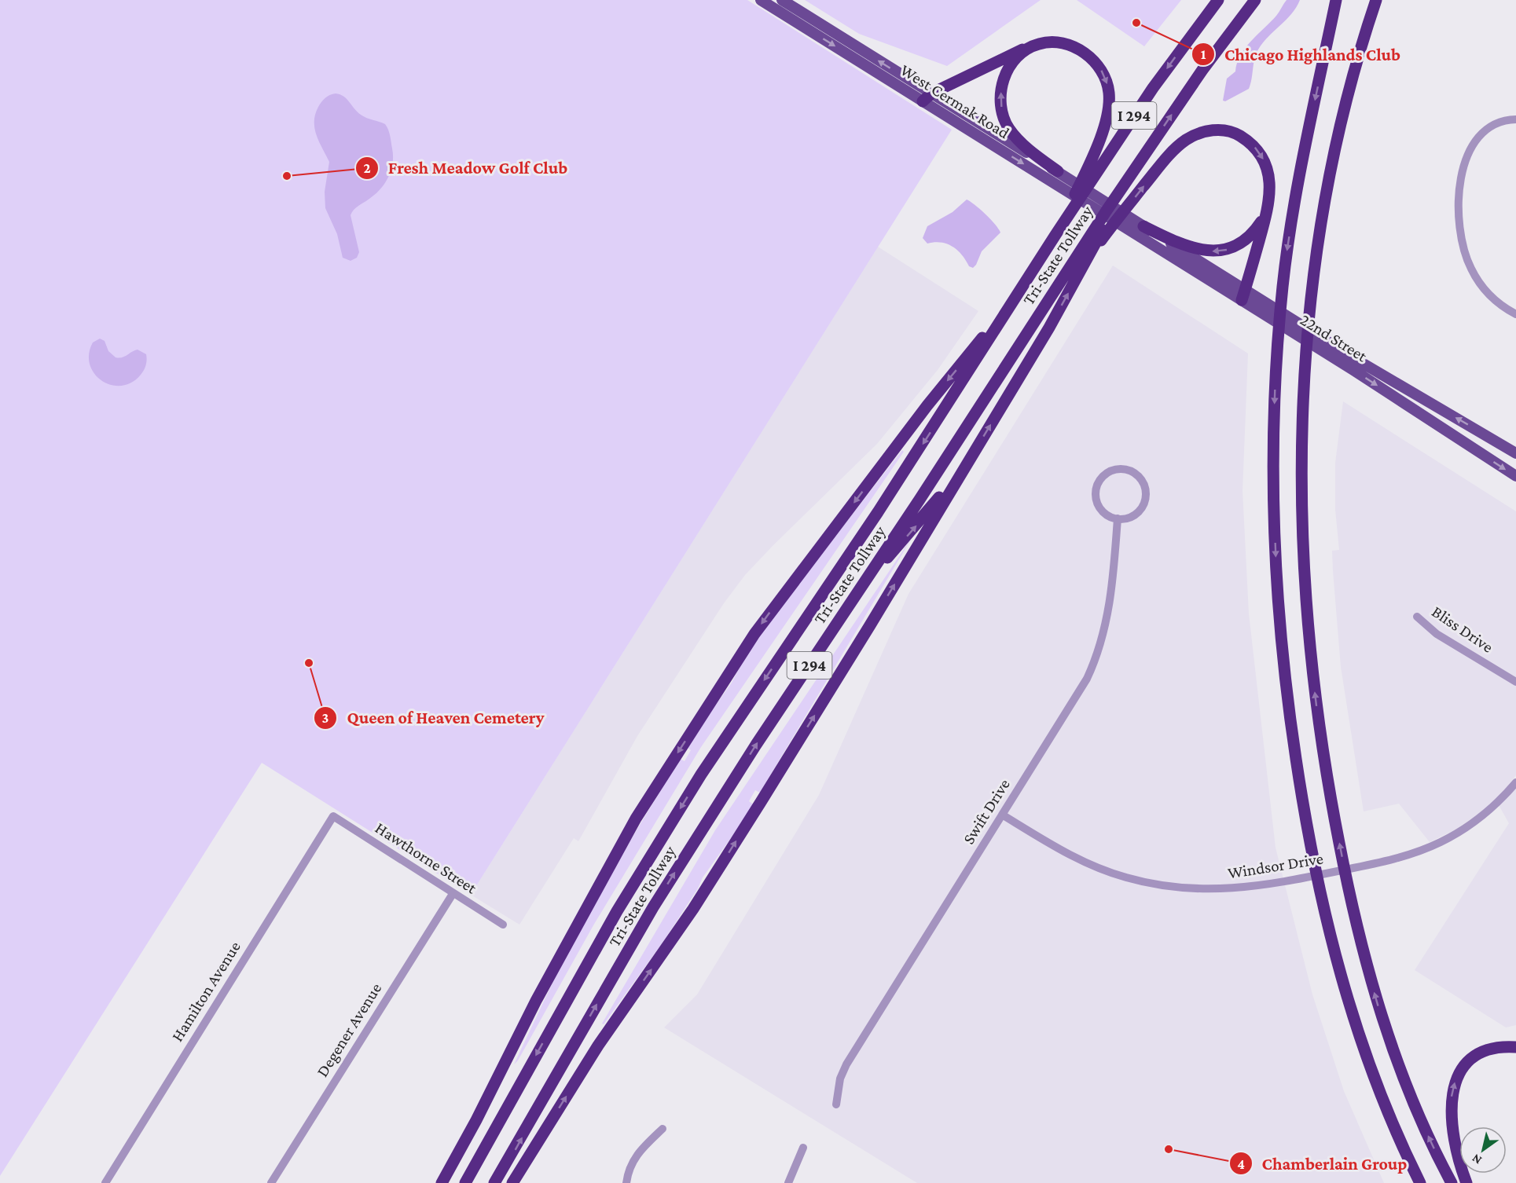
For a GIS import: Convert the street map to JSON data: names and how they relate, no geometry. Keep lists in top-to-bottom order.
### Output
{
  "streets": {
    "highway": ["I 294", "Tri-State Tollway"],
    "main road": ["West Cermak Road", "22nd Street"],
    "street": [
      "Bliss Drive",
      "Swift Drive",
      "Hawthorne Street",
      "Windsor Drive",
      "Hamilton Avenue",
      "Degener Avenue"
    ]
  },
  "crossings": [
    ["West Cermak Road", "22nd Street"],
    ["Swift Drive", "Windsor Drive"],
    ["Hawthorne Street", "Hamilton Avenue"],
    ["Hawthorne Street", "Degener Avenue"]
  ],
  "places": [
    "Chicago Highlands Club",
    "Fresh Meadow Golf Club",
    "Queen of Heaven Cemetery",
    "Chamberlain Group"
  ],
  "north": "bottom left"
}
